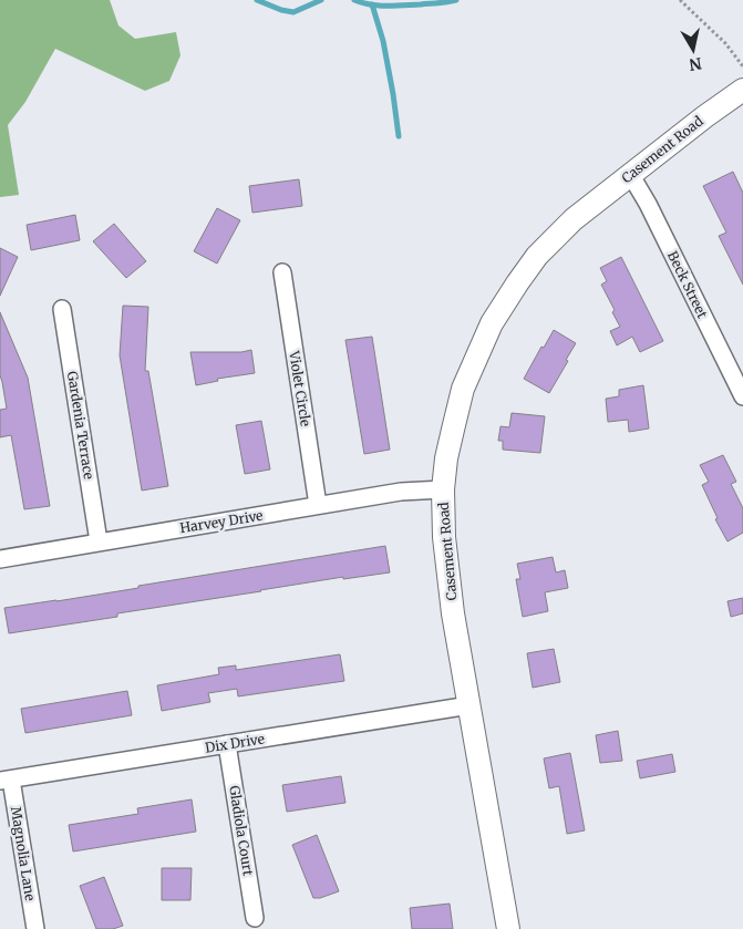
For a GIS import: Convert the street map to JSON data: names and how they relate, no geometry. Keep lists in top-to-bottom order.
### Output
{
  "streets": {
    "street": [
      "Casement Road",
      "Beck Street",
      "Violet Circle",
      "Gardenia Terrace",
      "Harvey Drive",
      "Dix Drive",
      "Gladiola Court",
      "Magnolia Lane"
    ]
  },
  "crossings": [
    ["Casement Road", "Beck Street"],
    ["Casement Road", "Harvey Drive"],
    ["Casement Road", "Dix Drive"],
    ["Violet Circle", "Harvey Drive"],
    ["Gardenia Terrace", "Harvey Drive"],
    ["Dix Drive", "Gladiola Court"],
    ["Dix Drive", "Magnolia Lane"]
  ],
  "north": "bottom"
}
